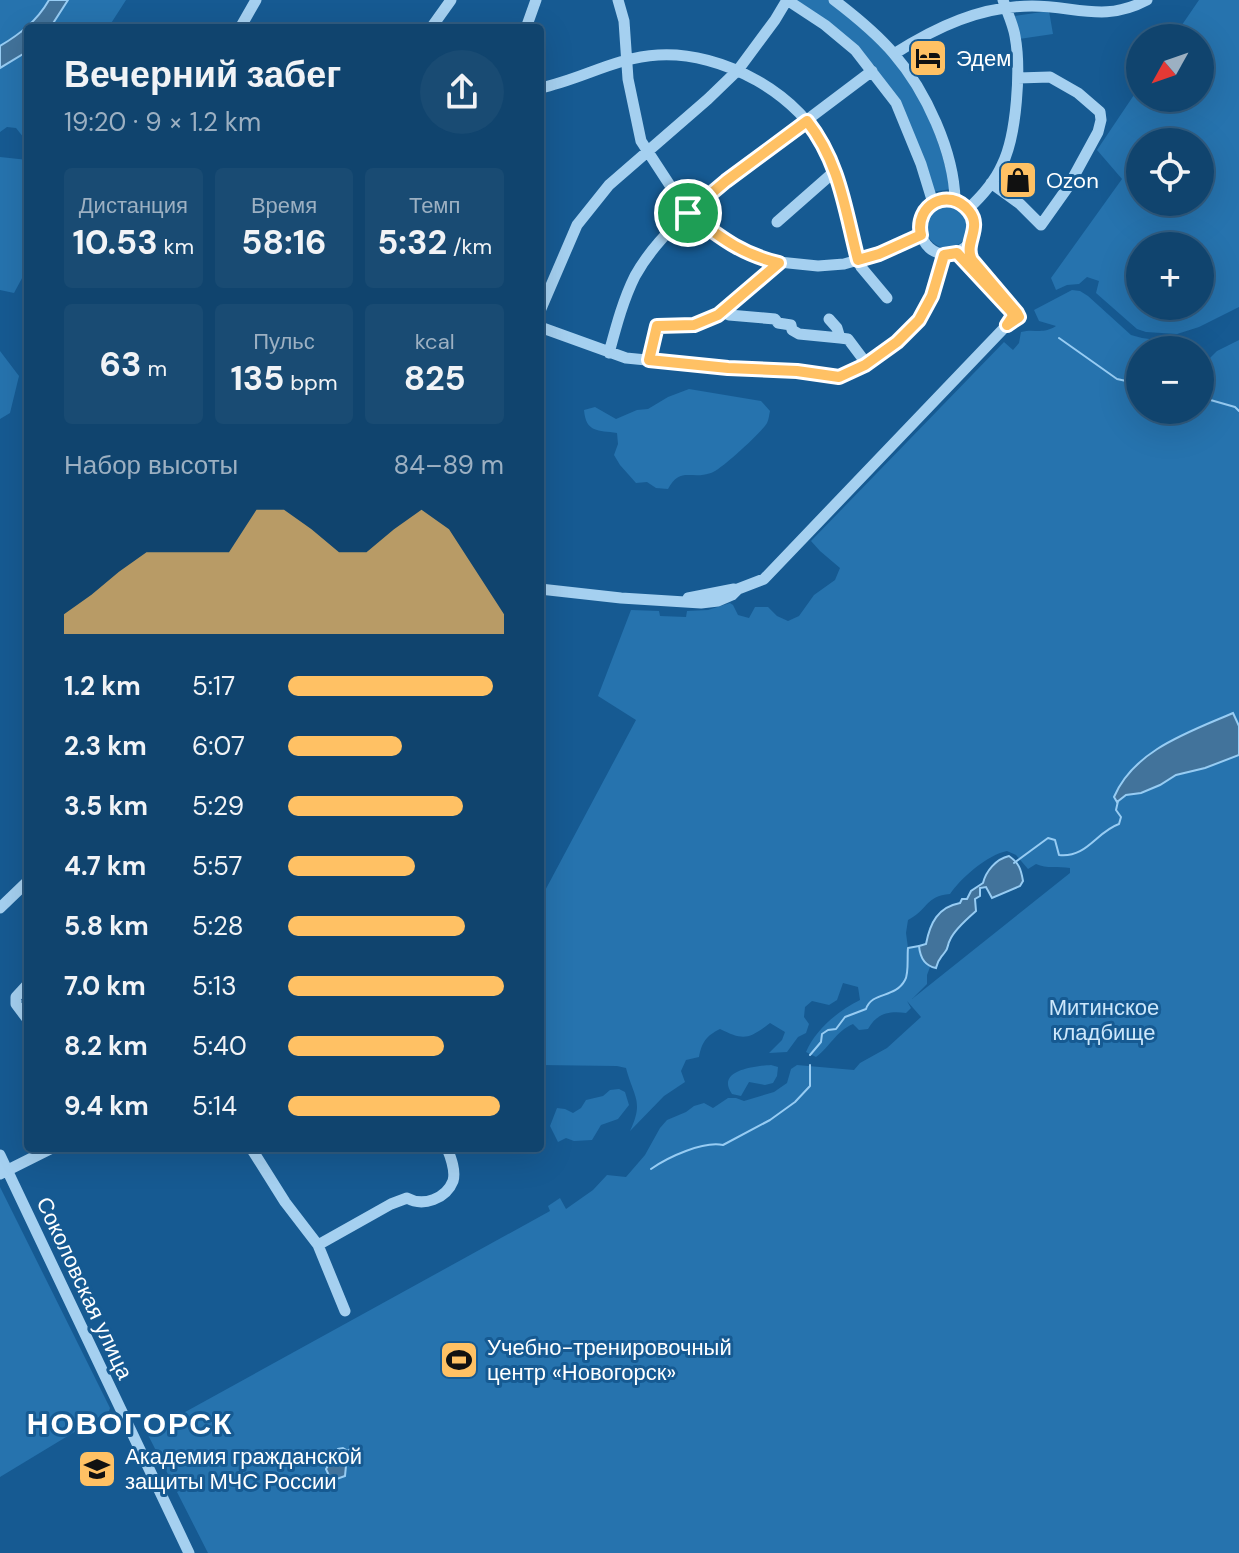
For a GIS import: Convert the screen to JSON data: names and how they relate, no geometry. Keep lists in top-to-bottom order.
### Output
{
  "streets": {
    "street": ["Соколовская улица"]
  },
  "districts": ["НОВОГОРСК"],
  "parks": ["Митинское кладбище"],
  "places": {
    "hotel": ["Эдем"],
    "shop": ["Ozon"],
    "sports": ["Учебно-тренировочный центр «Новогорск»"],
    "school or university": ["Академия гражданской защиты МЧС России"]
  },
  "north": "bottom left",
  "page": {
    "map_buttons": ["+", "−"],
    "heading": ["Вечерний забег", "19:20 · 9 × 1.2 km"],
    "stats": [
      ["Дистанция", "10.53 km"],
      ["Время", "58:16"],
      ["Темп", "5:32 /km"],
      ["63 m"],
      ["Пульс", "135 bpm"],
      ["kcal", "825"]
    ],
    "chart": ["Набор высоты", "84–89 m"],
    "list": [
      {
        "name": "1.2 km",
        "note": "5:17"
      },
      {
        "name": "2.3 km",
        "note": "6:07"
      },
      {
        "name": "3.5 km",
        "note": "5:29"
      },
      {
        "name": "4.7 km",
        "note": "5:57"
      },
      {
        "name": "5.8 km",
        "note": "5:28"
      },
      {
        "name": "7.0 km",
        "note": "5:13"
      },
      {
        "name": "8.2 km",
        "note": "5:40"
      },
      {
        "name": "9.4 km",
        "note": "5:14"
      }
    ]
  }
}
